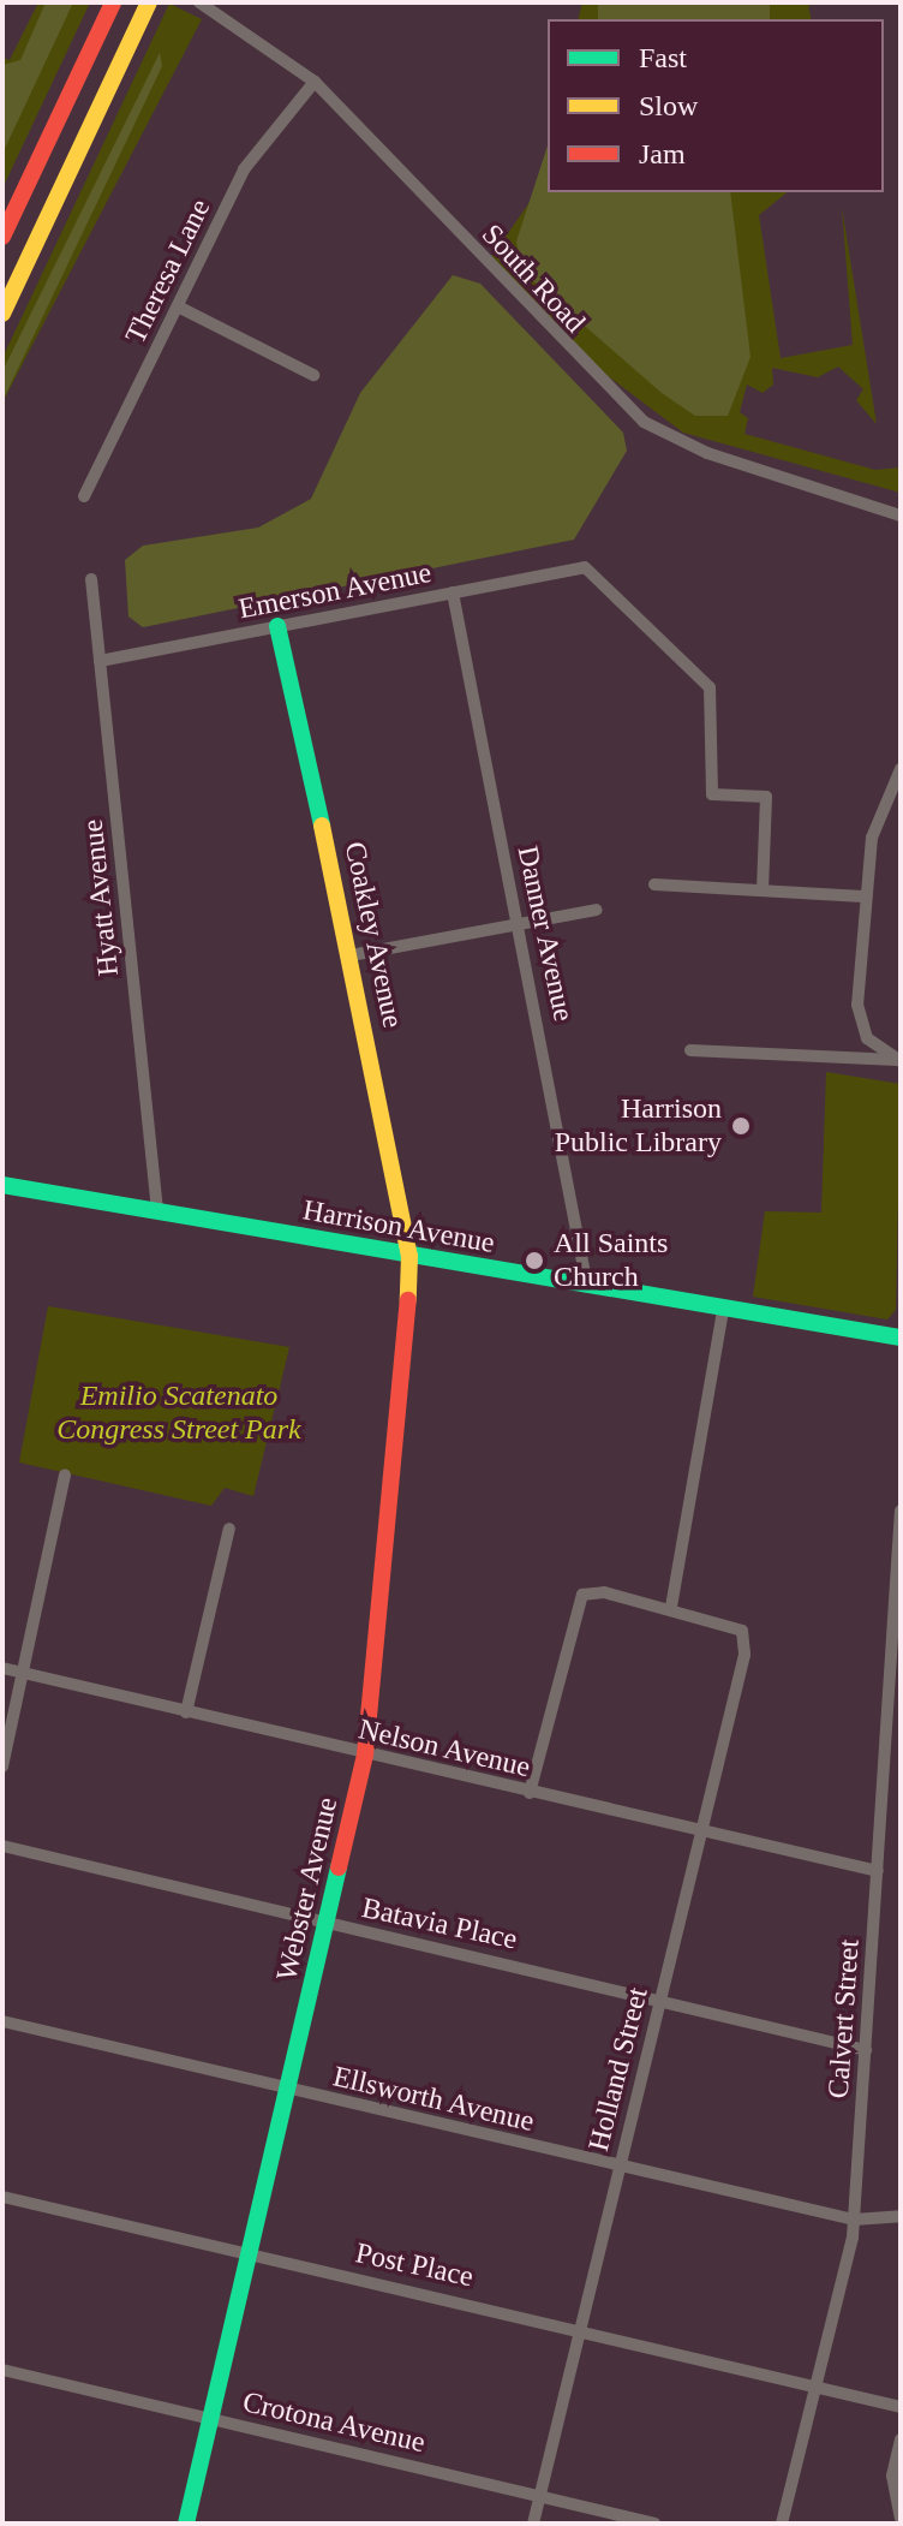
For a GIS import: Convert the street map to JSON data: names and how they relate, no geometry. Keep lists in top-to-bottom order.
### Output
{
  "streets": {
    "main road": ["Coakley Avenue", "Harrison Avenue", "Webster Avenue"],
    "street": [
      "Theresa Lane",
      "South Road",
      "Emerson Avenue",
      "Hyatt Avenue",
      "Danner Avenue",
      "Nelson Avenue",
      "Batavia Place",
      "Calvert Street",
      "Holland Street",
      "Ellsworth Avenue",
      "Post Place",
      "Crotona Avenue"
    ]
  },
  "crossings": [
    ["Theresa Lane", "South Road"],
    ["Emerson Avenue", "Hyatt Avenue"],
    ["Emerson Avenue", "Danner Avenue"],
    ["Emerson Avenue", "Coakley Avenue"],
    ["Hyatt Avenue", "Harrison Avenue"],
    ["Danner Avenue", "Harrison Avenue"],
    ["Coakley Avenue", "Harrison Avenue"],
    ["Coakley Avenue", "Webster Avenue"],
    ["Harrison Avenue", "Webster Avenue"],
    ["Nelson Avenue", "Webster Avenue"],
    ["Nelson Avenue", "Calvert Street"],
    ["Nelson Avenue", "Holland Street"],
    ["Webster Avenue", "Batavia Place"],
    ["Webster Avenue", "Ellsworth Avenue"],
    ["Webster Avenue", "Post Place"],
    ["Webster Avenue", "Crotona Avenue"],
    ["Batavia Place", "Calvert Street"],
    ["Batavia Place", "Holland Street"],
    ["Calvert Street", "Ellsworth Avenue"],
    ["Calvert Street", "Post Place"],
    ["Holland Street", "Ellsworth Avenue"],
    ["Holland Street", "Post Place"],
    ["Holland Street", "Crotona Avenue"]
  ],
  "parks": ["Emilio Scatenato Congress Street Park"],
  "places": ["Harrison Public Library", "All Saints Church"],
  "legend": ["Fast", "Slow", "Jam"]
}
